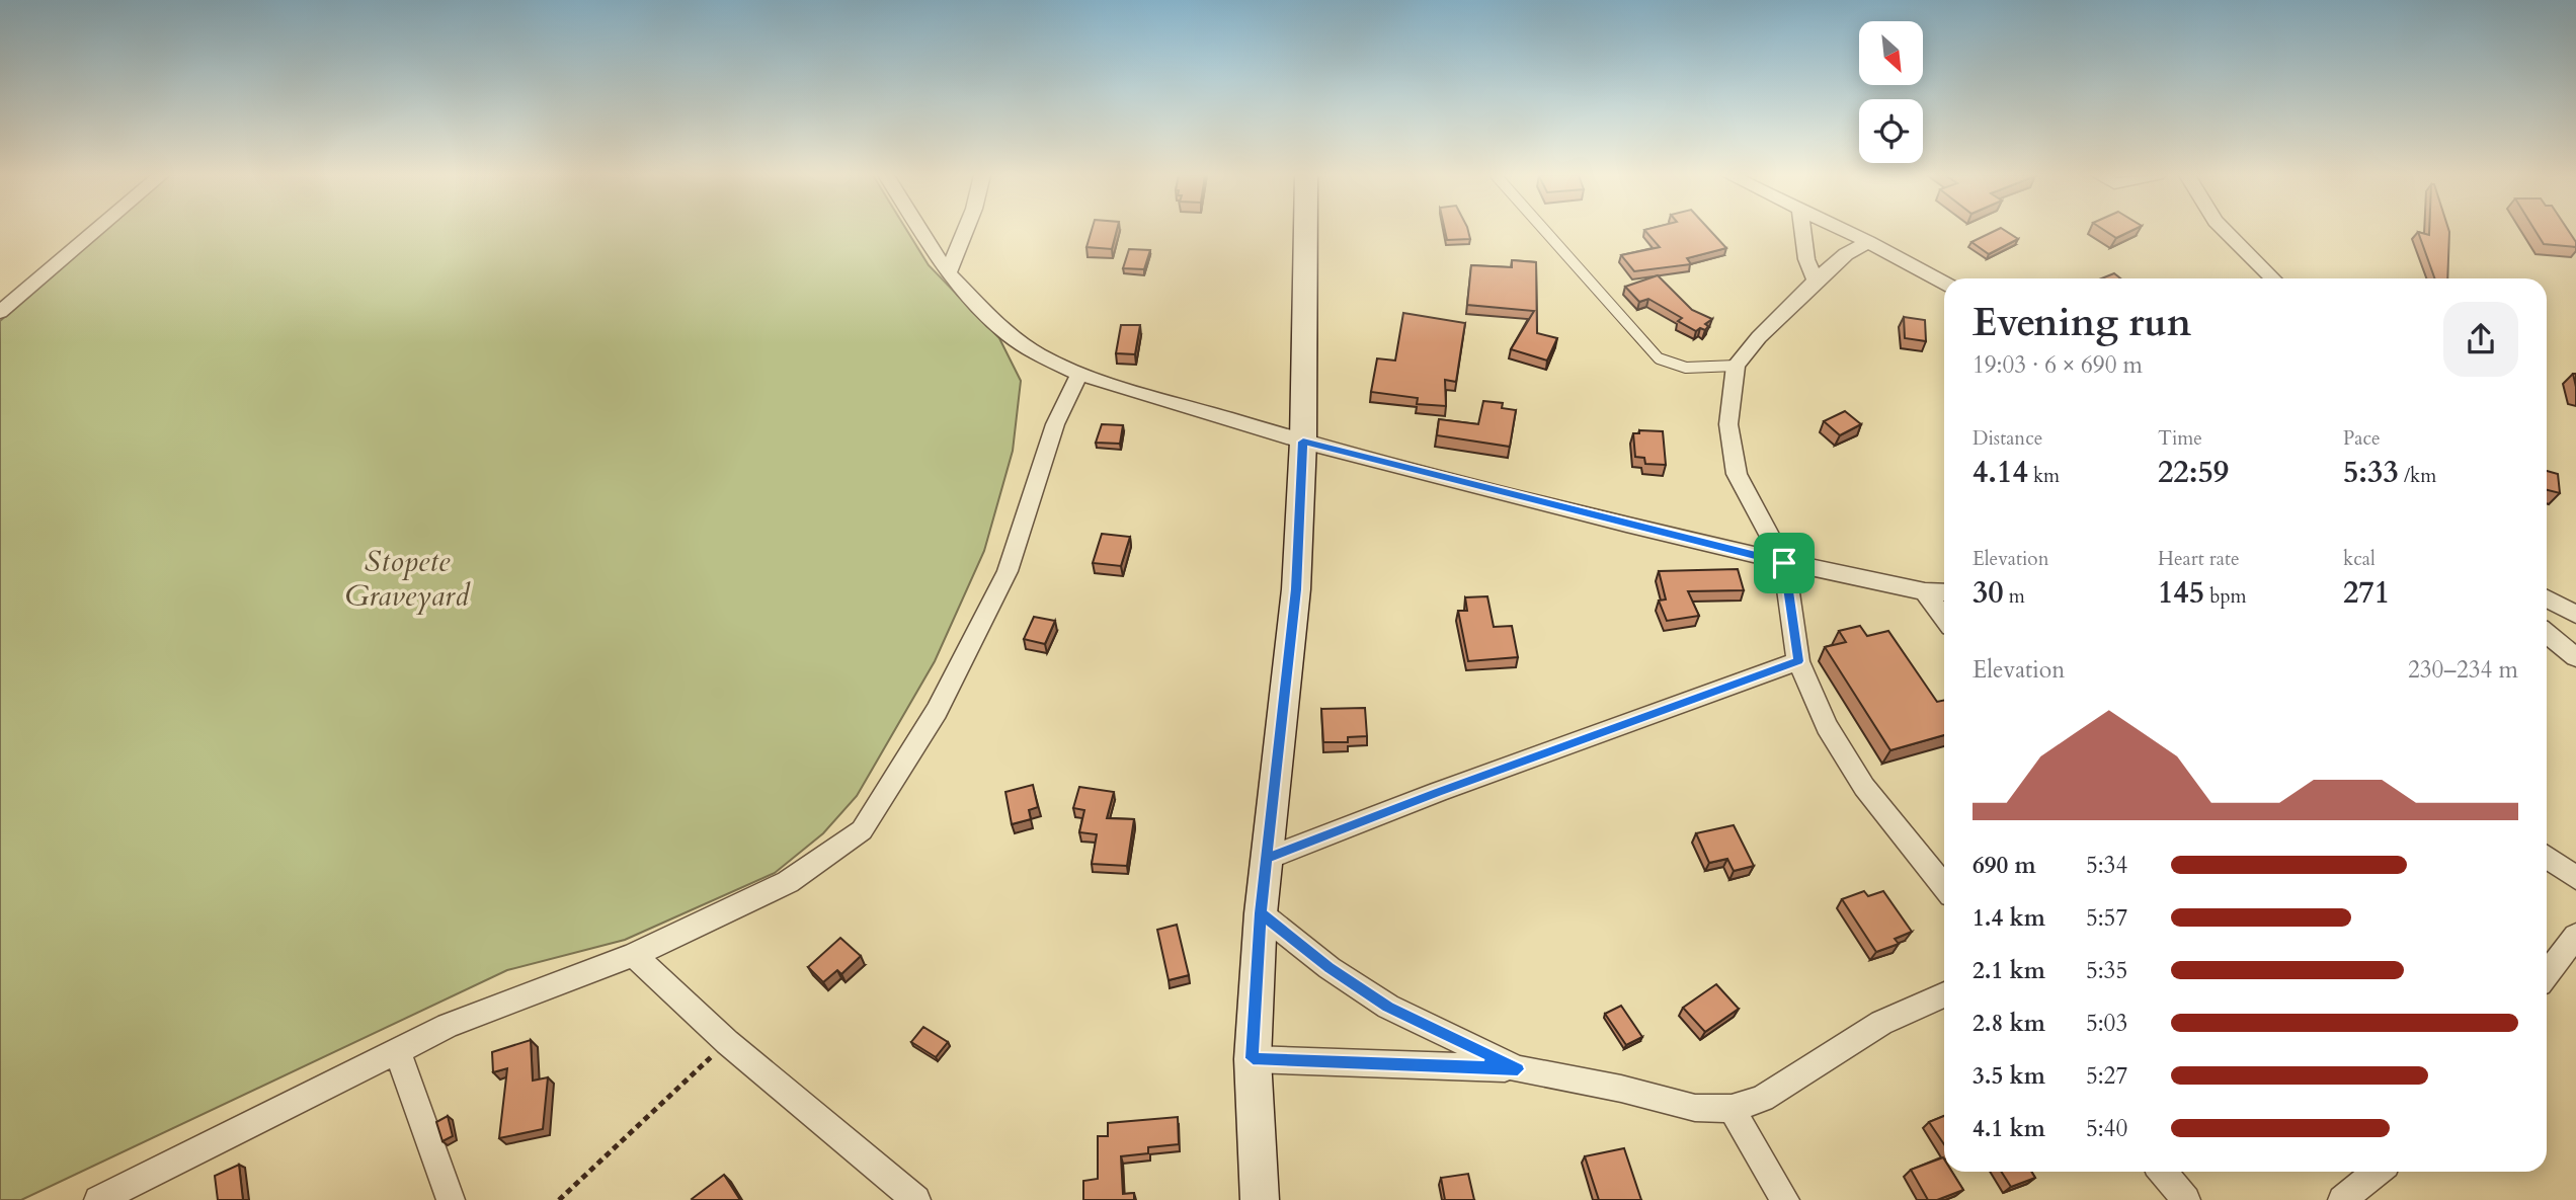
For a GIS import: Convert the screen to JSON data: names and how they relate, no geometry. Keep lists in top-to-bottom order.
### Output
{
  "parks": ["Stopete Graveyard"],
  "north": "bottom right",
  "page": {
    "heading": ["Evening run", "19:03 · 6 × 690 m"],
    "stats": [
      ["Distance", "4.14 km"],
      ["Time", "22:59"],
      ["Pace", "5:33 /km"],
      ["Elevation", "30 m"],
      ["Heart rate", "145 bpm"],
      ["kcal", "271"]
    ],
    "chart": ["Elevation", "230–234 m"],
    "list": [
      {
        "name": "690 m",
        "note": "5:34"
      },
      {
        "name": "1.4 km",
        "note": "5:57"
      },
      {
        "name": "2.1 km",
        "note": "5:35"
      },
      {
        "name": "2.8 km",
        "note": "5:03"
      },
      {
        "name": "3.5 km",
        "note": "5:27"
      },
      {
        "name": "4.1 km",
        "note": "5:40"
      }
    ]
  }
}
